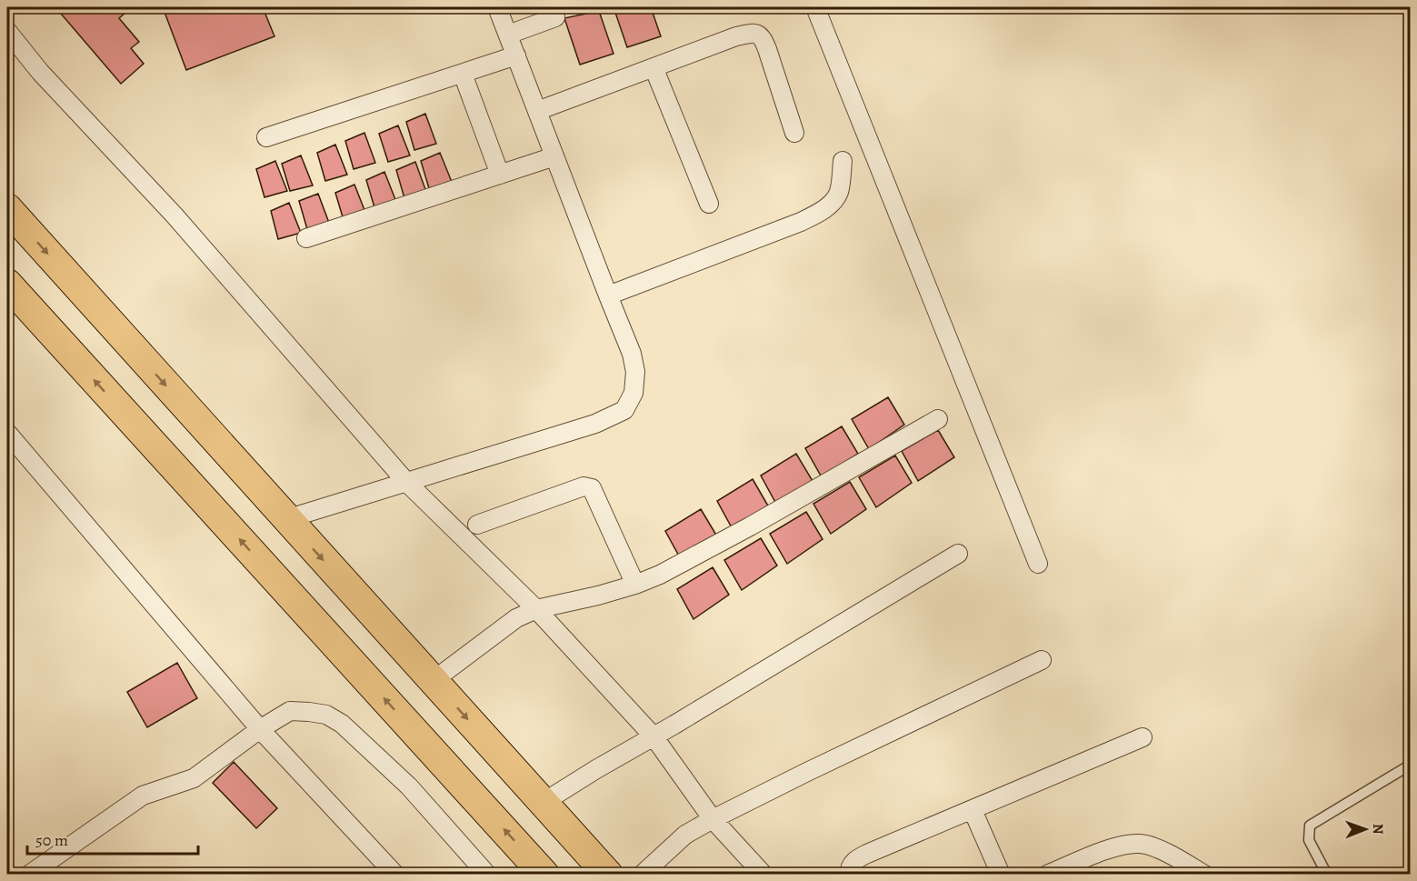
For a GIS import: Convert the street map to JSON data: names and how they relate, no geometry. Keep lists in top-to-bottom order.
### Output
{
  "scale_bar": "50 m",
  "north": "right"
}
